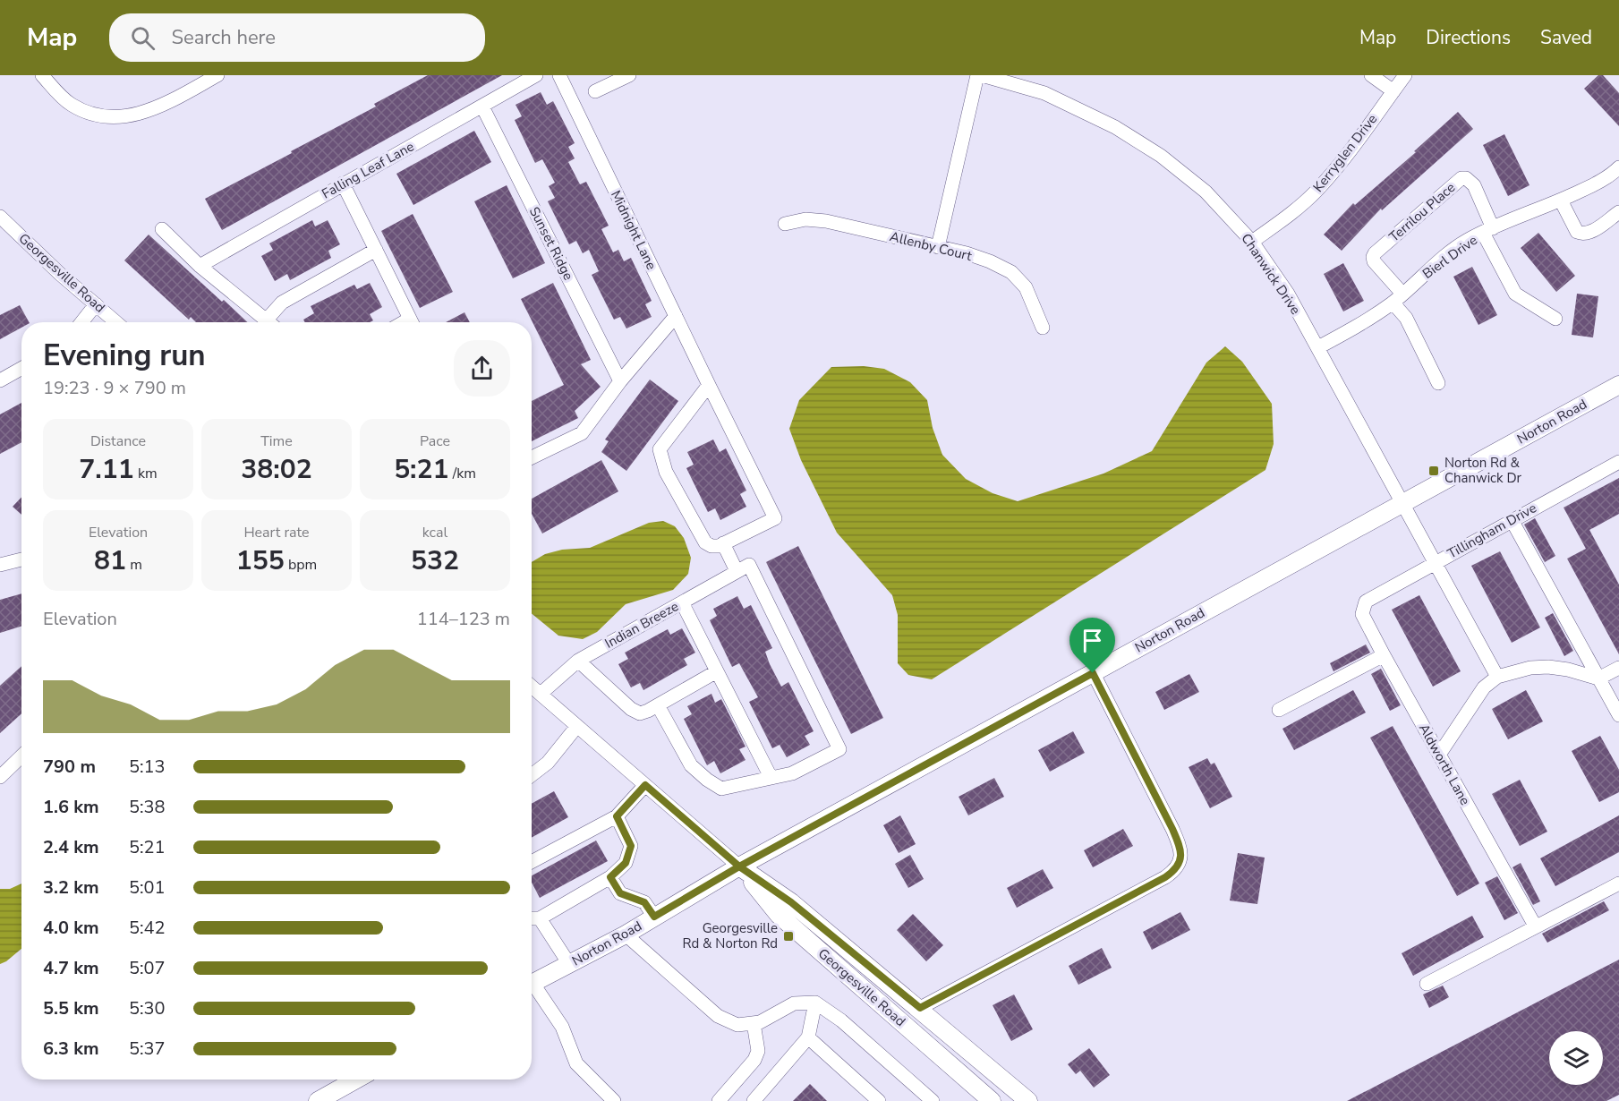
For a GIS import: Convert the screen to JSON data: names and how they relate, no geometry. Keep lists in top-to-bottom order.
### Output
{
  "streets": {
    "main road": ["Georgesville Road", "Norton Road"],
    "street": [
      "Kerryglen Drive",
      "Falling Leaf Lane",
      "Terrilou Place",
      "Midnight Lane",
      "Sunset Ridge",
      "Allenby Court",
      "Bierl Drive",
      "Chanwick Drive",
      "Tillingham Drive",
      "Indian Breeze",
      "Aldworth Lane"
    ]
  },
  "crossings": [
    ["Kerryglen Drive", "Chanwick Drive"],
    ["Falling Leaf Lane", "Sunset Ridge"],
    ["Terrilou Place", "Bierl Drive"],
    ["Bierl Drive", "Chanwick Drive"],
    ["Georgesville Road", "Norton Road"],
    ["Georgesville Road", "Indian Breeze"],
    ["Chanwick Drive", "Norton Road"],
    ["Chanwick Drive", "Tillingham Drive"],
    ["Tillingham Drive", "Aldworth Lane"]
  ],
  "places": {
    "transit": ["Norton Rd & Chanwick Dr", "Georgesville Rd & Norton Rd"]
  },
  "page": {
    "header": "Map",
    "search": "Search here",
    "nav": ["Map", "Directions", "Saved"],
    "heading": ["Evening run", "19:23 · 9 × 790 m"],
    "stats": [
      ["Distance", "7.11 km"],
      ["Time", "38:02"],
      ["Pace", "5:21 /km"],
      ["Elevation", "81 m"],
      ["Heart rate", "155 bpm"],
      ["kcal", "532"]
    ],
    "chart": ["Elevation", "114–123 m"],
    "list": [
      {
        "name": "790 m",
        "note": "5:13"
      },
      {
        "name": "1.6 km",
        "note": "5:38"
      },
      {
        "name": "2.4 km",
        "note": "5:21"
      },
      {
        "name": "3.2 km",
        "note": "5:01"
      },
      {
        "name": "4.0 km",
        "note": "5:42"
      },
      {
        "name": "4.7 km",
        "note": "5:07"
      },
      {
        "name": "5.5 km",
        "note": "5:30"
      },
      {
        "name": "6.3 km",
        "note": "5:37"
      }
    ]
  }
}
